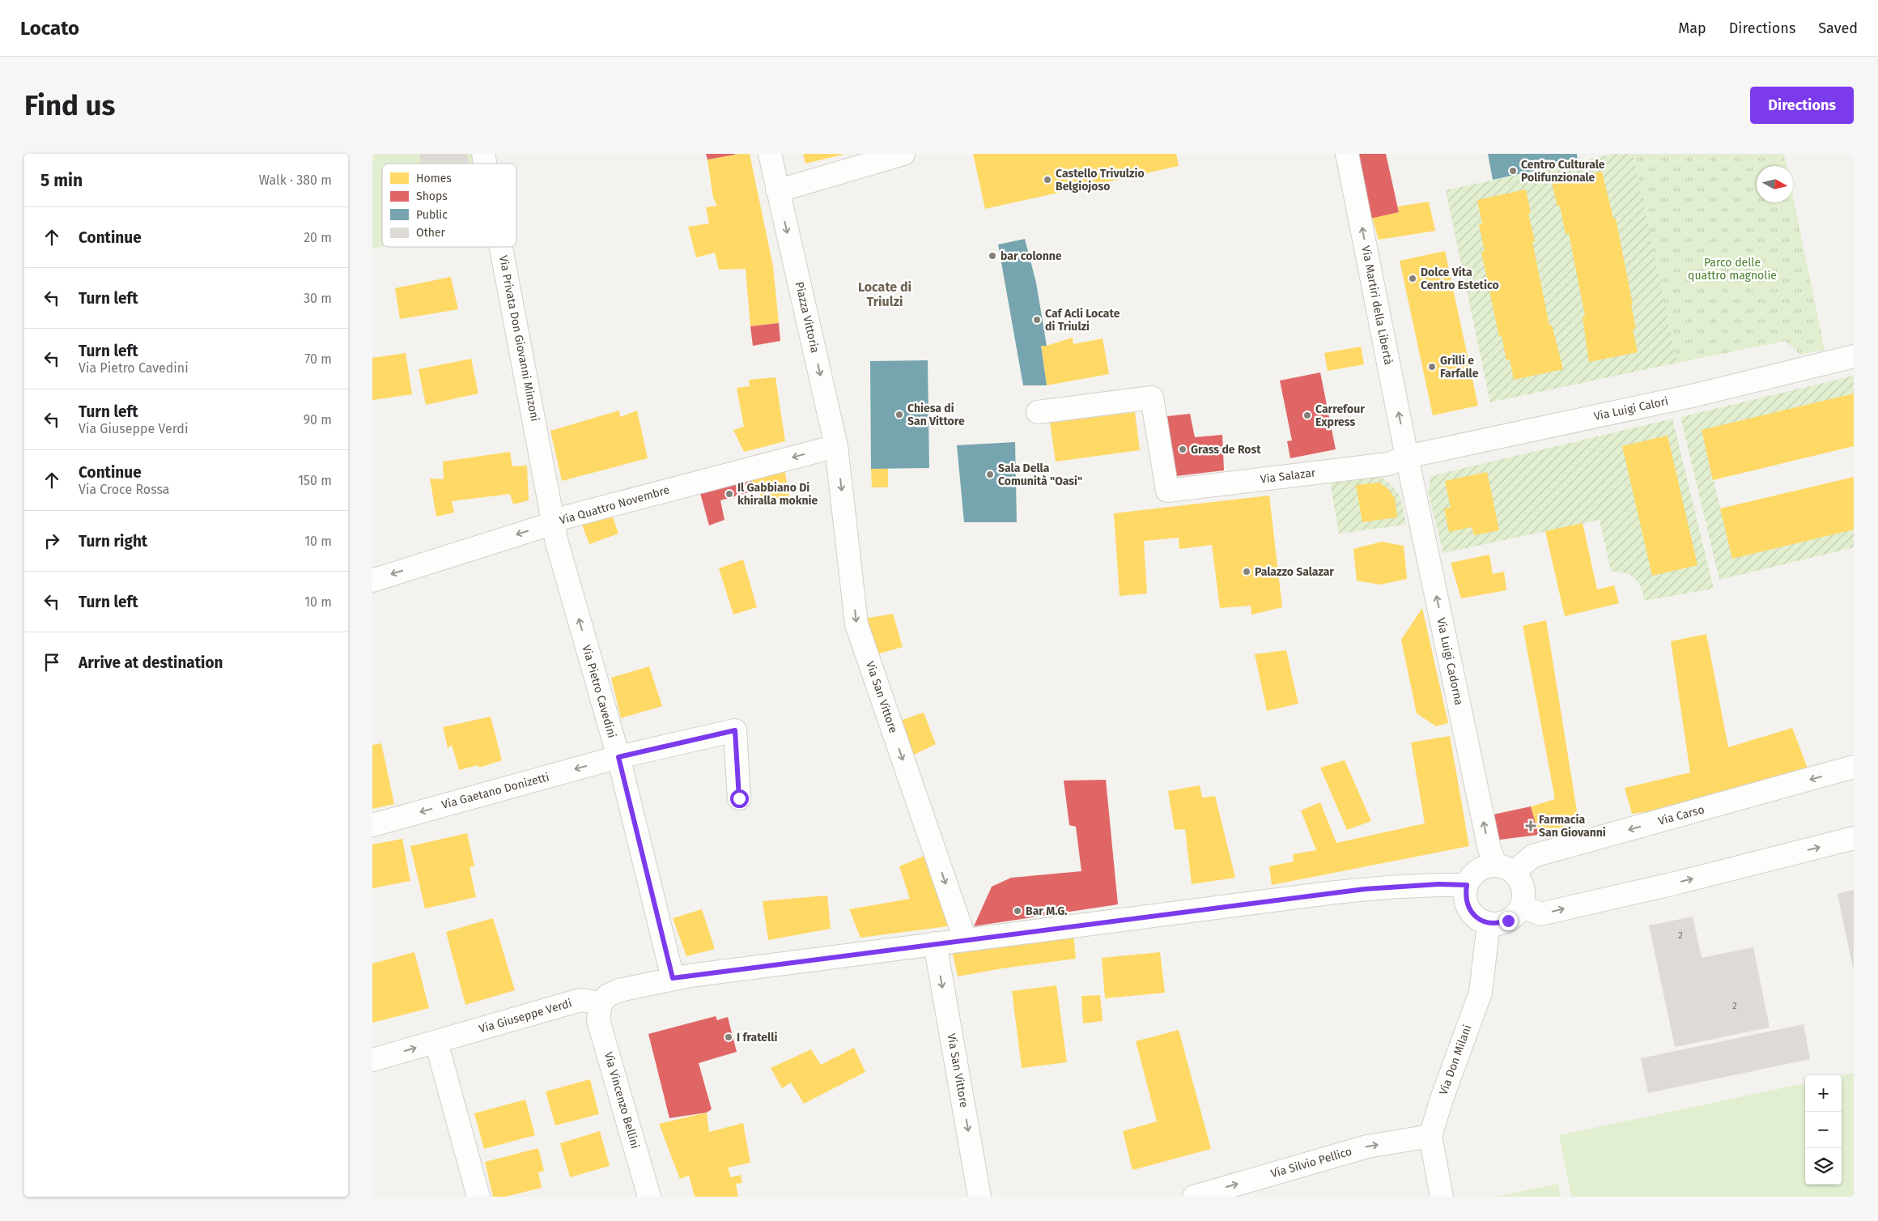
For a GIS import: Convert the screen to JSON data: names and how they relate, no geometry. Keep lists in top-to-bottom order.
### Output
{
  "streets": {
    "street": [
      "Via Martiri della Libertà",
      "Piazza Vittoria",
      "Via Privata Don Giovanni Minzoni",
      "Via Luigi Calori",
      "Via Salazar",
      "Via Quattro Novembre",
      "Via Luigi Cadorna",
      "Via Pietro Cavedini",
      "Via San Vittore",
      "Via Gaetano Donizetti",
      "Via Carso",
      "Via Giuseppe Verdi",
      "Via Don Milani",
      "Via Vincenzo Bellini",
      "Via Silvio Pellico"
    ]
  },
  "crossings": [
    ["Via Martiri della Libertà", "Via Luigi Calori"],
    ["Via Martiri della Libertà", "Via Salazar"],
    ["Via Martiri della Libertà", "Via Luigi Cadorna"],
    ["Piazza Vittoria", "Via Quattro Novembre"],
    ["Piazza Vittoria", "Via San Vittore"],
    ["Via Privata Don Giovanni Minzoni", "Via Quattro Novembre"],
    ["Via Privata Don Giovanni Minzoni", "Via Pietro Cavedini"],
    ["Via Luigi Calori", "Via Salazar"],
    ["Via Luigi Calori", "Via Luigi Cadorna"],
    ["Via Salazar", "Via Luigi Cadorna"],
    ["Via Quattro Novembre", "Via Pietro Cavedini"],
    ["Via Quattro Novembre", "Via San Vittore"],
    ["Via Luigi Cadorna", "Via Carso"],
    ["Via Luigi Cadorna", "Via Don Milani"],
    ["Via Pietro Cavedini", "Via Gaetano Donizetti"],
    ["Via Carso", "Via Don Milani"],
    ["Via Giuseppe Verdi", "Via Vincenzo Bellini"],
    ["Via Don Milani", "Via Silvio Pellico"]
  ],
  "one_way": [
    "Via Martiri della Libertà",
    "Piazza Vittoria",
    "Via Quattro Novembre",
    "Via Luigi Cadorna",
    "Via Pietro Cavedini",
    "Via San Vittore",
    "Via Gaetano Donizetti",
    "Via Silvio Pellico"
  ],
  "districts": ["Locate di Triulzi"],
  "parks": ["Parco delle quattro magnolie"],
  "places": {
    "other": [
      "Centro Culturale Polifunzionale",
      "Castello Trivulzio Belgiojoso",
      "bar colonne",
      "Dolce Vita Centro Estetico",
      "Caf Acli Locate di Triulzi",
      "Grilli e Farfalle",
      "Chiesa di San Vittore",
      "Carrefour Express",
      "Grass de Rost",
      "Sala Della Comunità \"Oasi\"",
      "Il Gabbiano Di khiralla moknie",
      "Palazzo Salazar",
      "Bar M.G.",
      "I fratelli"
    ],
    "health": ["Farmacia San Giovanni"]
  },
  "house_numbers": ["2", "2"],
  "legend": [
    "Homes",
    "Shops",
    "Public",
    "Other"
  ],
  "north": "right",
  "page": {
    "header": "Locato",
    "nav": ["Map", "Directions", "Saved"],
    "buttons": "Directions",
    "title": "Find us",
    "heading": ["5 min", "Walk · 380 m"],
    "list": [
      ["Continue", "20 m"],
      ["Turn left", "30 m"],
      ["Turn left", "Via Pietro Cavedini", "70 m"],
      ["Turn left", "Via Giuseppe Verdi", "90 m"],
      ["Continue", "Via Croce Rossa", "150 m"],
      ["Turn right", "10 m"],
      ["Turn left", "10 m"],
      "Arrive at destination"
    ],
    "map_buttons": ["+", "−"]
  }
}
